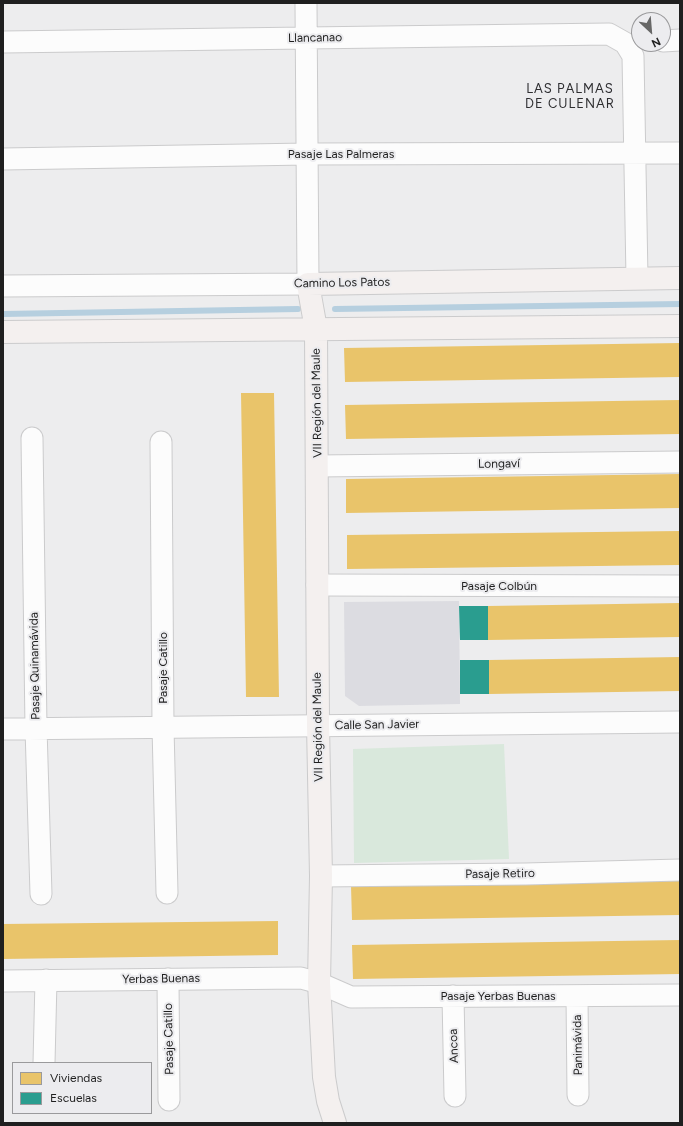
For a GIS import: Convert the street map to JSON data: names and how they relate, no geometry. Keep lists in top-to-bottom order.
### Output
{
  "streets": {
    "street": [
      "Llancanao",
      "Pasaje Las Palmeras",
      "Camino Los Patos",
      "VII Región del Maule",
      "Longaví",
      "Pasaje Colbún",
      "Pasaje Quinamávida",
      "Pasaje Catillo",
      "Calle San Javier",
      "Pasaje Retiro",
      "Yerbas Buenas",
      "Pasaje Yerbas Buenas",
      "Panimávida",
      "Ancoa"
    ]
  },
  "crossings": [
    ["Camino Los Patos", "VII Región del Maule"],
    ["VII Región del Maule", "Longaví"],
    ["VII Región del Maule", "Pasaje Colbún"],
    ["VII Región del Maule", "Calle San Javier"],
    ["VII Región del Maule", "Pasaje Retiro"],
    ["VII Región del Maule", "Yerbas Buenas"],
    ["VII Región del Maule", "Pasaje Yerbas Buenas"],
    ["Pasaje Quinamávida", "Calle San Javier"],
    ["Pasaje Catillo", "Calle San Javier"],
    ["Pasaje Catillo", "Yerbas Buenas"],
    ["Yerbas Buenas", "Pasaje Yerbas Buenas"],
    ["Pasaje Yerbas Buenas", "Panimávida"],
    ["Pasaje Yerbas Buenas", "Ancoa"]
  ],
  "districts": ["LAS PALMAS DE CULENAR"],
  "legend": ["Viviendas", "Escuelas"],
  "north": "bottom right"
}
